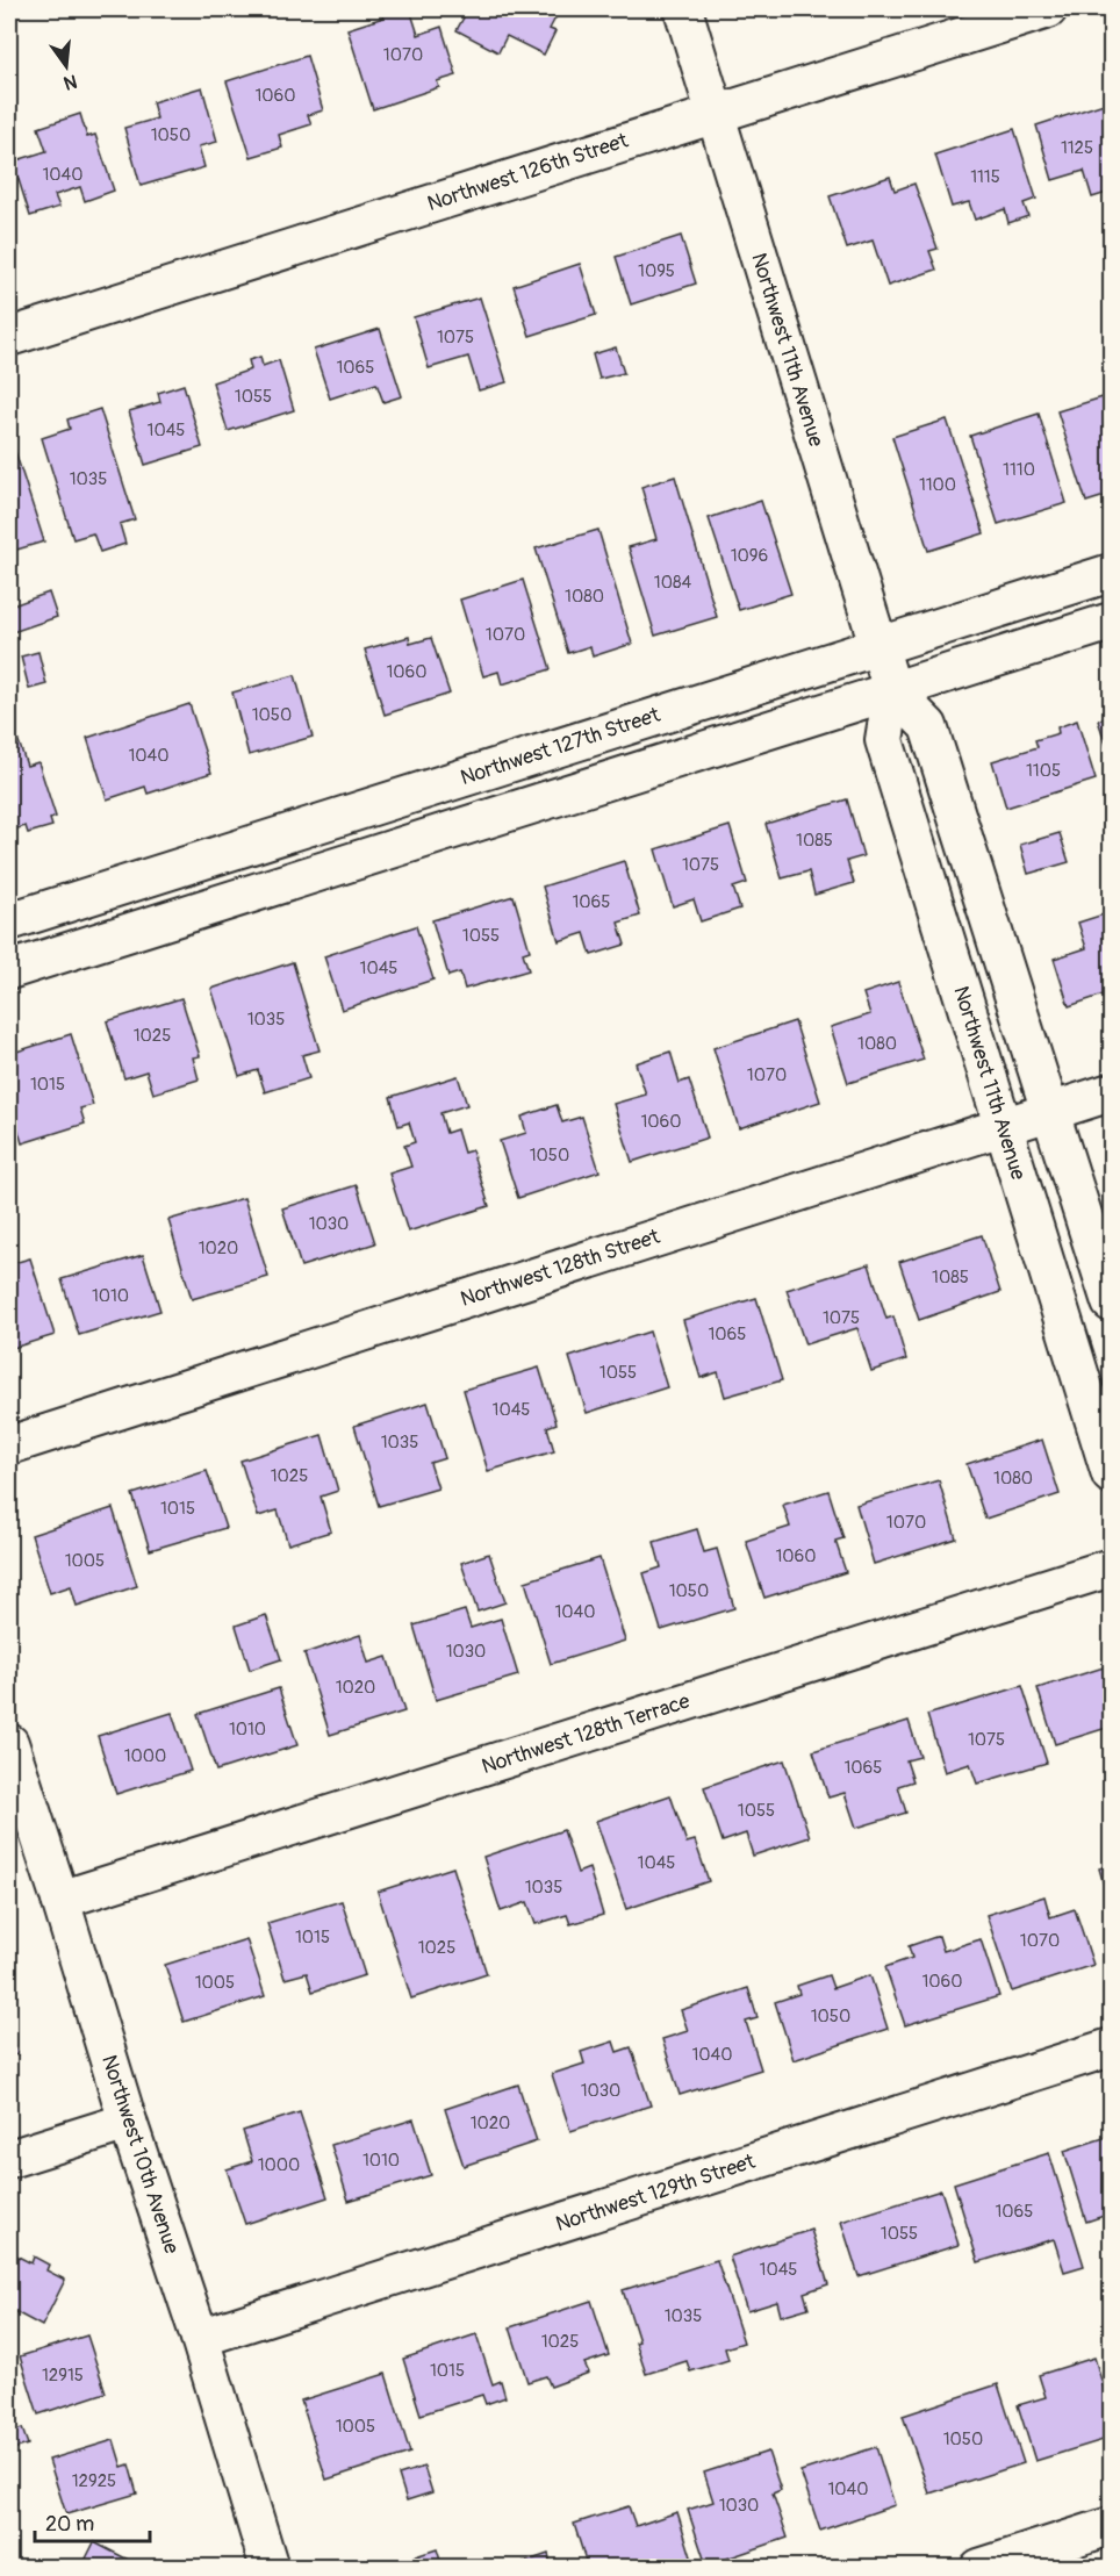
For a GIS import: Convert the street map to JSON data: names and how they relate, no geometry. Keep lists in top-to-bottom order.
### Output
{
  "streets": {
    "street": [
      "Northwest 126th Street",
      "Northwest 11th Avenue",
      "Northwest 127th Street",
      "Northwest 128th Street",
      "Northwest 128th Terrace",
      "Northwest 10th Avenue",
      "Northwest 129th Street"
    ]
  },
  "crossings": [
    ["Northwest 126th Street", "Northwest 11th Avenue"],
    ["Northwest 11th Avenue", "Northwest 127th Street"],
    ["Northwest 11th Avenue", "Northwest 128th Street"],
    ["Northwest 128th Terrace", "Northwest 10th Avenue"],
    ["Northwest 10th Avenue", "Northwest 129th Street"]
  ],
  "house_numbers": [
    "1070",
    "1060",
    "1050",
    "1125",
    "1040",
    "1115",
    "1095",
    "1075",
    "1065",
    "1055",
    "1045",
    "1110",
    "1035",
    "1100",
    "1096",
    "1084",
    "1080",
    "1070",
    "1060",
    "1050",
    "1040",
    "1105",
    "1085",
    "1075",
    "1065",
    "1055",
    "1045",
    "1035",
    "1025",
    "1080",
    "1070",
    "1015",
    "1060",
    "1050",
    "1030",
    "1020",
    "1085",
    "1010",
    "1075",
    "1065",
    "1055",
    "1045",
    "1035",
    "1025",
    "1080",
    "1015",
    "1070",
    "1060",
    "1005",
    "1050",
    "1040",
    "1030",
    "1020",
    "1010",
    "1075",
    "1000",
    "1065",
    "1055",
    "1045",
    "1035",
    "1015",
    "1070",
    "1025",
    "1060",
    "1005",
    "1050",
    "1040",
    "1030",
    "1020",
    "1010",
    "1000",
    "1065",
    "1055",
    "1045",
    "1035",
    "1025",
    "1015",
    "12915",
    "1005",
    "1050",
    "12925",
    "1040",
    "1030"
  ],
  "scale_bar": "20 m",
  "north": "bottom"
}
